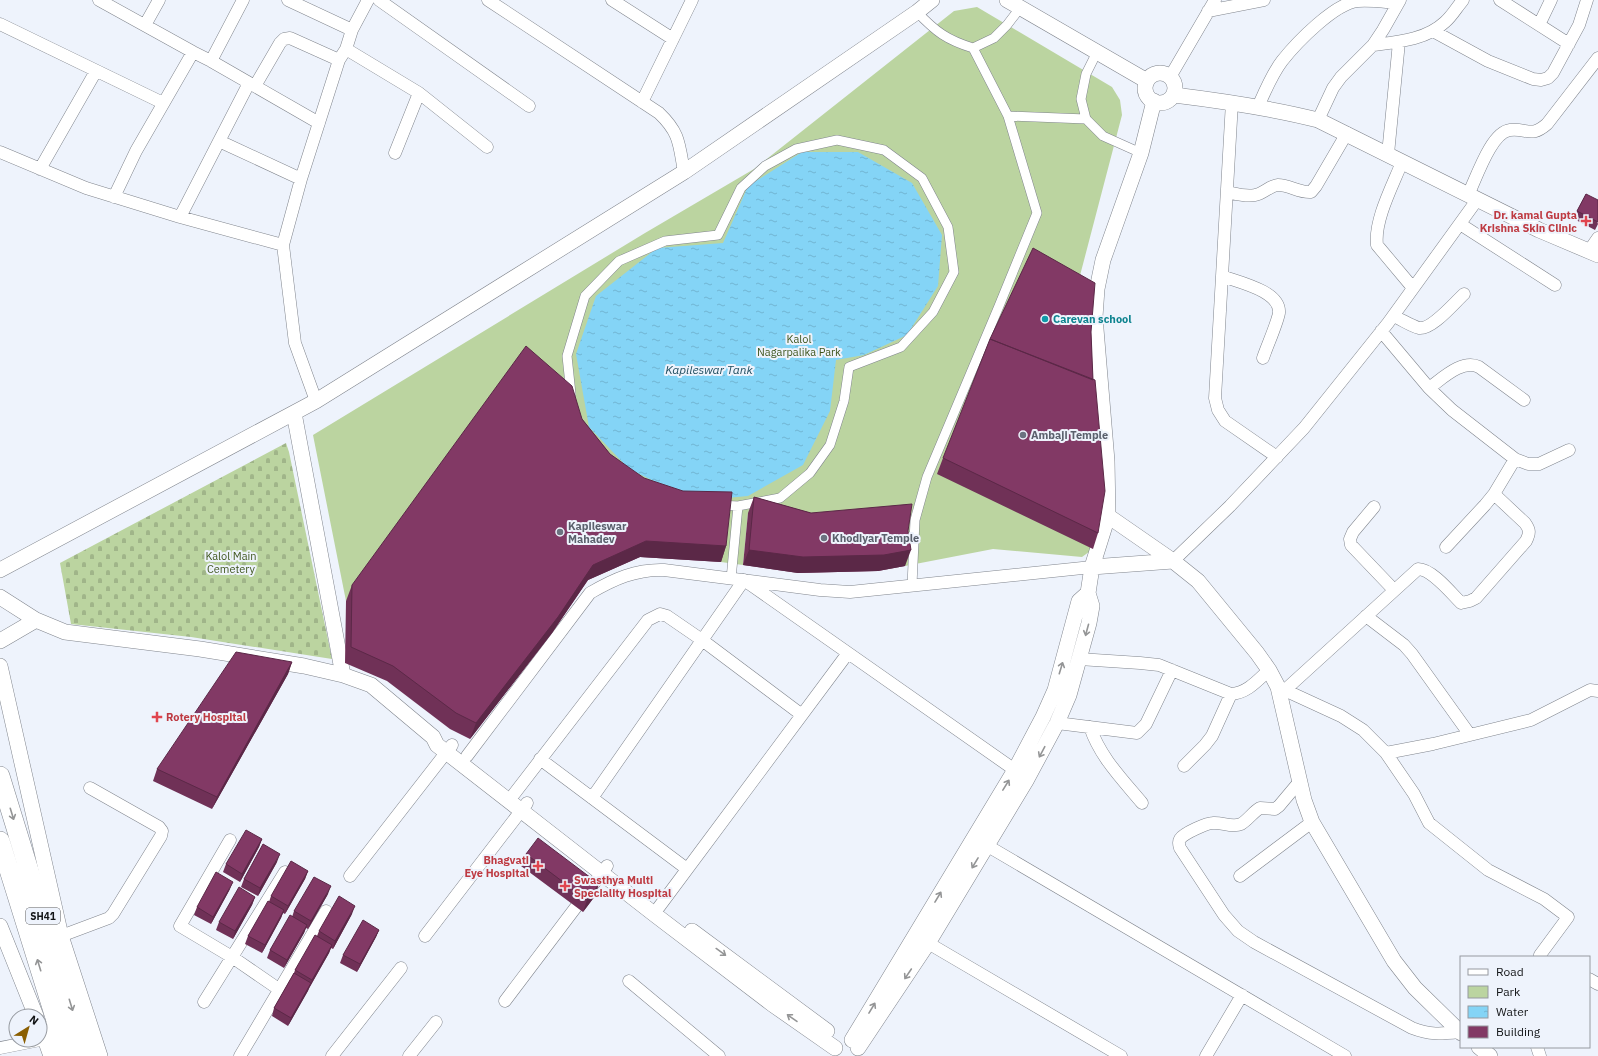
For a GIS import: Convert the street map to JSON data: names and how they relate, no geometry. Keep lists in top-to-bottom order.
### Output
{
  "streets": {
    "main road": ["SH41"]
  },
  "water": ["Kapileswar Tank"],
  "parks": ["Kalol Nagarpalika Park", "Kalol Main Cemetery"],
  "places": {
    "health": [
      "Dr. kamal Gupta Krishna Skin Clinic",
      "Rotery Hospital",
      "Bhagvati Eye Hospital",
      "Swasthya Multi Speciality Hospital"
    ],
    "other": [
      "Carevan school",
      "Ambaji Temple",
      "Kapileswar Mahadev",
      "Khodiyar Temple"
    ]
  },
  "legend": [
    "Road",
    "Park",
    "Water",
    "Building"
  ],
  "north": "top right"
}
